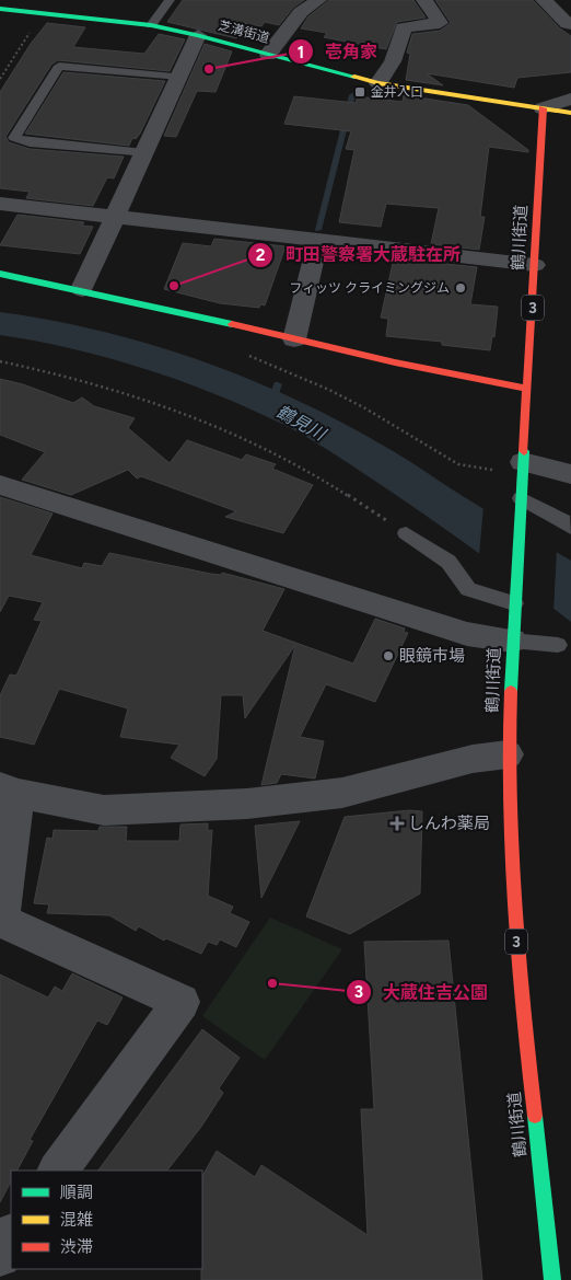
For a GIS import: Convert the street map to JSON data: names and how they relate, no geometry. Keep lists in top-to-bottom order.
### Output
{
  "streets": {
    "main road": ["芝溝街道", "鶴川街道", "3"]
  },
  "crossings": [
    ["芝溝街道", "鶴川街道"]
  ],
  "water": ["鶴見川"],
  "places": {
    "other": [
      "壱角家",
      "町田警察署大蔵駐在所",
      "フィッツ クライミングジム",
      "眼鏡市場",
      "大蔵住吉公園"
    ],
    "transit": ["金井入口"],
    "health": ["しんわ薬局"]
  },
  "legend": ["順調", "混雑", "渋滞"]
}
